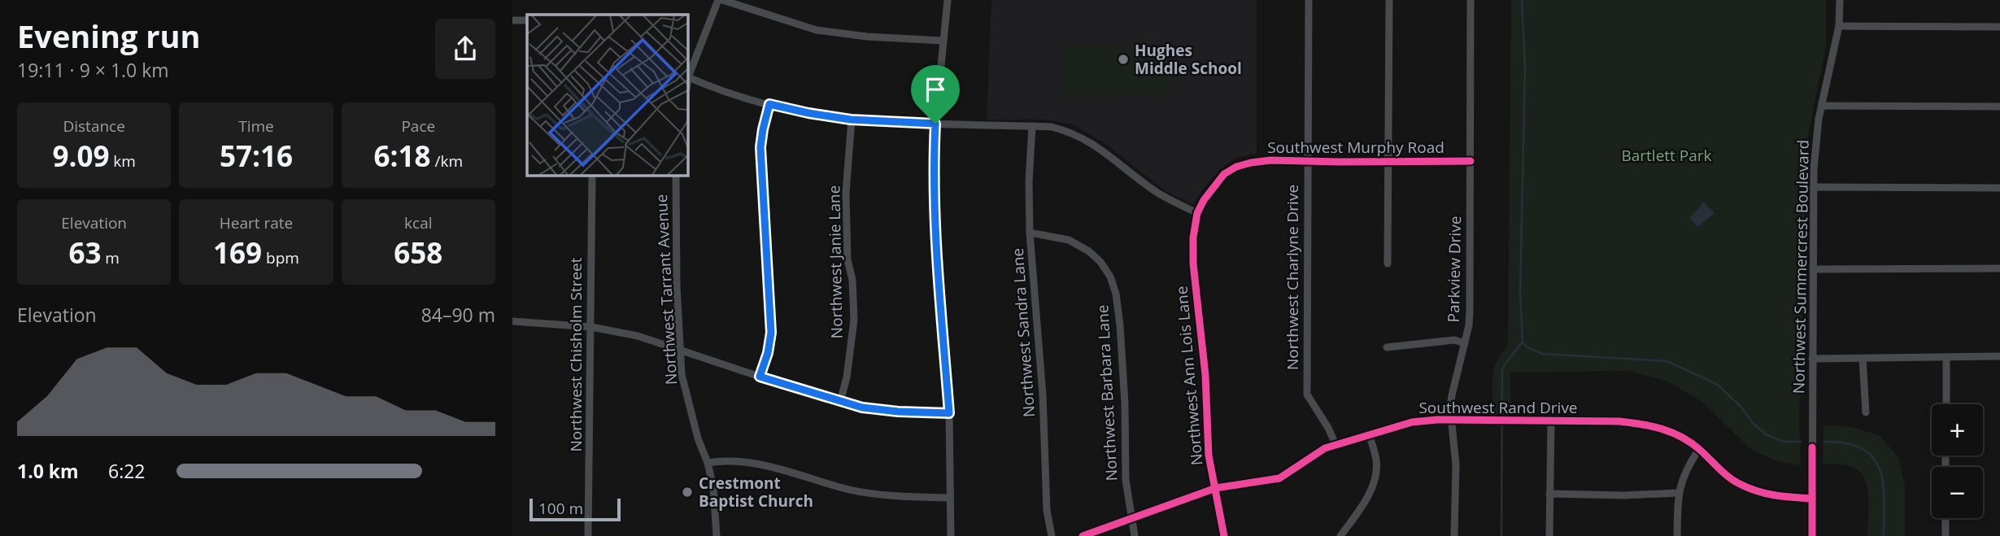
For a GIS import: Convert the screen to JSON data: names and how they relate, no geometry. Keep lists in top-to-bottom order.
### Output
{
  "streets": {
    "street": [
      "Southwest Murphy Road",
      "Northwest Janie Lane",
      "Northwest Summercrest Boulevard",
      "Parkview Drive",
      "Northwest Charlyne Drive",
      "Northwest Tarrant Avenue",
      "Northwest Sandra Lane",
      "Northwest Chisholm Street",
      "Northwest Ann Lois Lane",
      "Northwest Barbara Lane",
      "Southwest Rand Drive"
    ]
  },
  "crossings": [
    ["Southwest Murphy Road", "Parkview Drive"],
    ["Southwest Murphy Road", "Northwest Charlyne Drive"],
    ["Southwest Murphy Road", "Northwest Ann Lois Lane"],
    ["Northwest Summercrest Boulevard", "Southwest Rand Drive"],
    ["Parkview Drive", "Southwest Rand Drive"],
    ["Northwest Charlyne Drive", "Southwest Rand Drive"],
    ["Northwest Sandra Lane", "Northwest Barbara Lane"],
    ["Northwest Ann Lois Lane", "Southwest Rand Drive"],
    ["Northwest Barbara Lane", "Southwest Rand Drive"]
  ],
  "parks": ["Bartlett Park"],
  "places": ["Hughes Middle School", "Crestmont Baptist Church"],
  "scale_bar": "100 m",
  "page": {
    "heading": ["Evening run", "19:11 · 9 × 1.0 km"],
    "stats": [
      ["Distance", "9.09 km"],
      ["Time", "57:16"],
      ["Pace", "6:18 /km"],
      ["Elevation", "63 m"],
      ["Heart rate", "169 bpm"],
      ["kcal", "658"]
    ],
    "chart": ["Elevation", "84–90 m"],
    "map_buttons": ["+", "−"],
    "list": [
      {
        "name": "1.0 km",
        "note": "6:22"
      }
    ],
    "scale": "100 m"
  }
}
